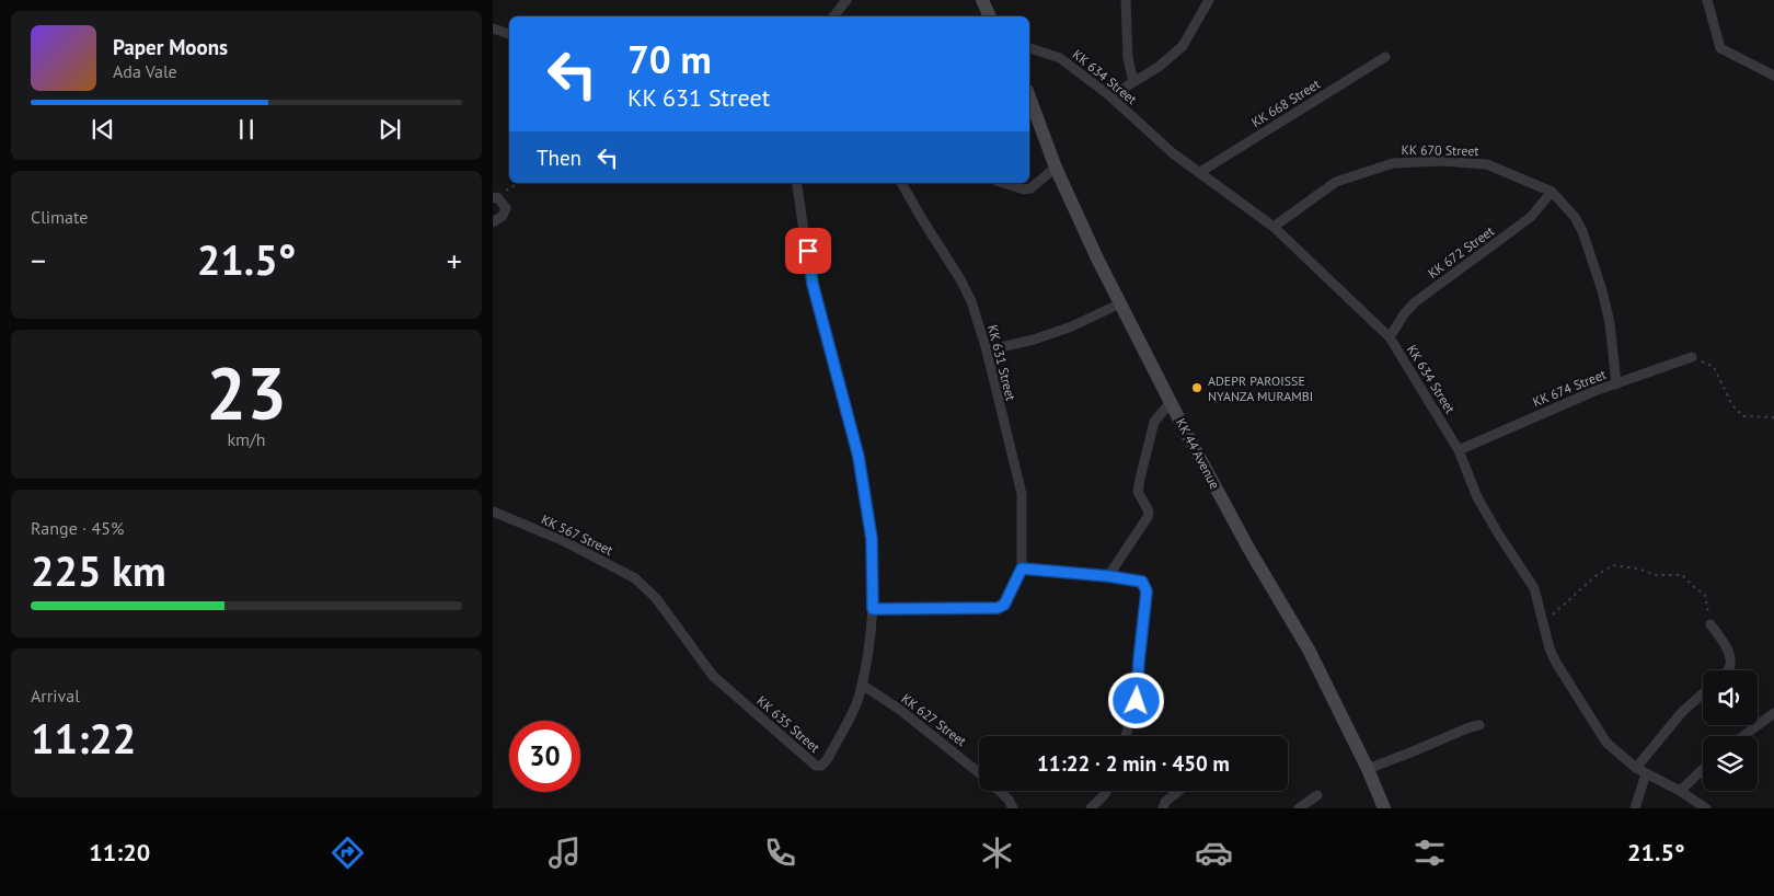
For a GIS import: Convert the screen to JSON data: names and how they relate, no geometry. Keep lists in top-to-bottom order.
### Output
{
  "streets": {
    "main road": ["KK 44 Avenue"],
    "street": [
      "KK 634 Street",
      "KK 668 Street",
      "KK 670 Street",
      "KK 672 Street",
      "KK 631 Street",
      "KK 674 Street",
      "KK 567 Street",
      "KK 627 Street",
      "KK 635 Street"
    ]
  },
  "crossings": [
    ["KK 634 Street", "KK 668 Street"],
    ["KK 634 Street", "KK 670 Street"],
    ["KK 634 Street", "KK 672 Street"],
    ["KK 634 Street", "KK 674 Street"],
    ["KK 670 Street", "KK 672 Street"],
    ["KK 631 Street", "KK 635 Street"],
    ["KK 567 Street", "KK 635 Street"],
    ["KK 627 Street", "KK 635 Street"]
  ],
  "places": ["ADEPR PAROISSE NYANZA MURAMBI"],
  "page": {
    "turn": ["70 m", "KK 631 Street"],
    "song": ["Paper Moons", "Ada Vale"],
    "then": "Then",
    "tile": [
      "Climate",
      ["23", "km/h"],
      ["Range · 45%", "225 km"],
      ["Arrival", "11:22"]
    ],
    "heat": ["−", "21.5°", "+"],
    "limit": "30",
    "trip": "11:22 · 2 min · 450 m",
    "tabs": ["11:20", "21.5°"]
  }
}
